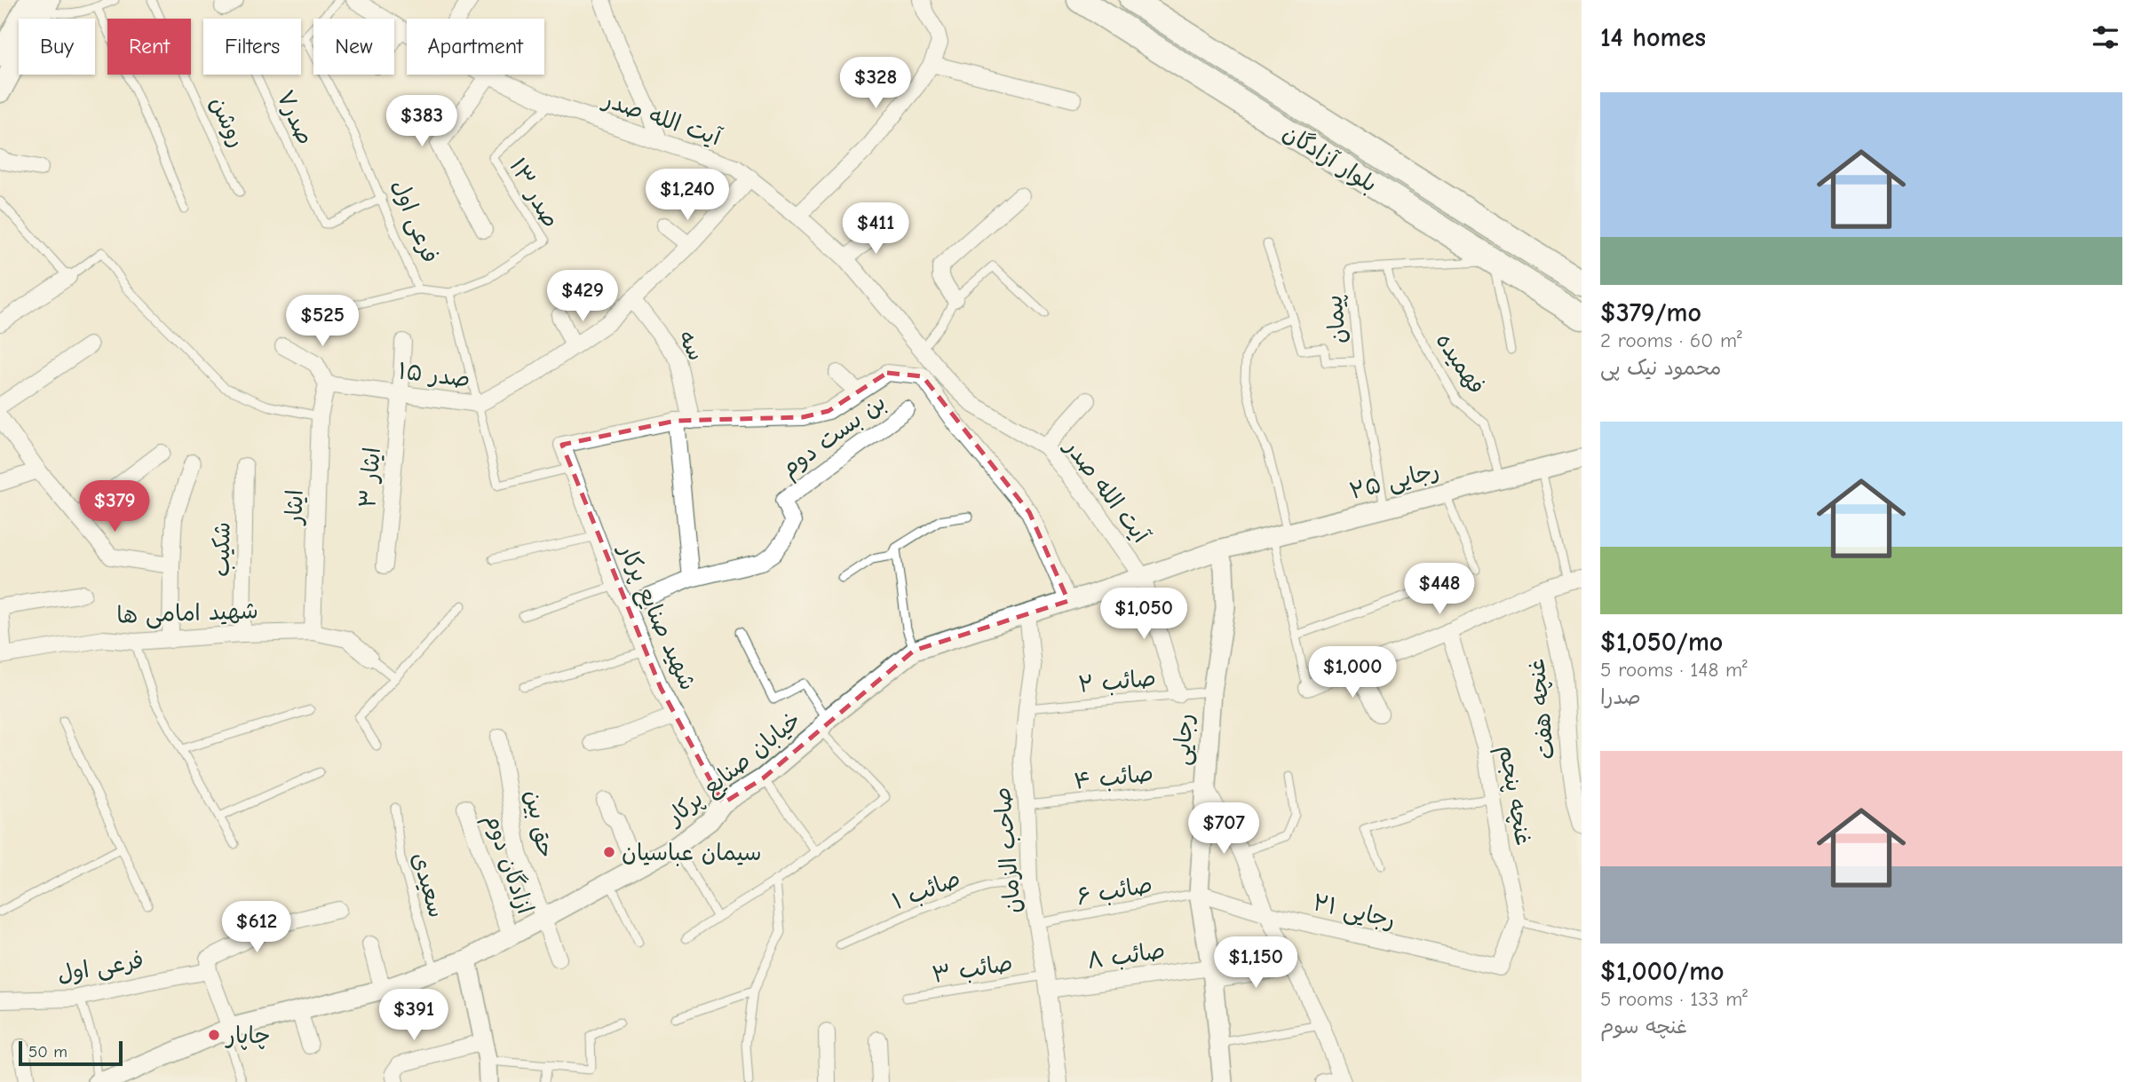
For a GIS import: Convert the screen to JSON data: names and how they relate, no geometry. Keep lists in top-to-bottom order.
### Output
{
  "streets": {
    "highway": ["بلوار آزادگان"],
    "street": [
      "آیت الله صدر",
      "فرعی اول",
      "سه",
      "صدر ۱۵",
      "بن بست دوم",
      "ایثار ۳",
      "رجایی ۲۵",
      "ایثار",
      "شکیب",
      "شهید امامی ها",
      "شهید صنایع پرکار",
      "غنچه هفت",
      "رجایی",
      "خیابان صنایع پرکار",
      "غنچه پنجم",
      "حق بین",
      "صاحب الزمان",
      "ازادگان دوم",
      "رجایی ۲۱",
      "صائب ۸"
    ],
    "lane": [
      "صدر۷",
      "روشن",
      "صدر ۱۳",
      "پیمان",
      "فهمیده",
      "صائب ۲",
      "صائب ۴",
      "سعیدی",
      "صائب ۱",
      "صائب ۶",
      "صائب ۳"
    ]
  },
  "crossings": [
    ["صدر۷", "فرعی اول"],
    ["آیت الله صدر", "صدر ۱۳"],
    ["آیت الله صدر", "صدر ۱۵"],
    ["آیت الله صدر", "صائب ۲"],
    ["آیت الله صدر", "خیابان صنایع پرکار"],
    ["بلوار آزادگان", "پیمان"],
    ["صدر ۱۳", "فرعی اول"],
    ["پیمان", "فهمیده"],
    ["پیمان", "رجایی ۲۵"],
    ["سه", "صدر ۱۵"],
    ["سه", "شهید صنایع پرکار"],
    ["فهمیده", "رجایی ۲۵"],
    ["صدر ۱۵", "ایثار ۳"],
    ["صدر ۱۵", "ایثار"],
    ["بن بست دوم", "شهید صنایع پرکار"],
    ["رجایی ۲۵", "رجایی"],
    ["رجایی ۲۵", "خیابان صنایع پرکار"],
    ["ایثار", "شهید امامی ها"],
    ["شکیب", "شهید امامی ها"],
    ["شهید صنایع پرکار", "خیابان صنایع پرکار"],
    ["صائب ۲", "رجایی"],
    ["صائب ۲", "صاحب الزمان"],
    ["رجایی", "خیابان صنایع پرکار"],
    ["رجایی", "صائب ۴"],
    ["رجایی", "صائب ۶"],
    ["رجایی", "رجایی ۲۱"],
    ["رجایی", "صائب ۸"],
    ["خیابان صنایع پرکار", "حق بین"],
    ["خیابان صنایع پرکار", "صاحب الزمان"],
    ["خیابان صنایع پرکار", "ازادگان دوم"],
    ["خیابان صنایع پرکار", "سعیدی"],
    ["صائب ۴", "صاحب الزمان"],
    ["غنچه پنجم", "رجایی ۲۱"],
    ["صاحب الزمان", "صائب ۱"],
    ["صاحب الزمان", "صائب ۶"],
    ["صاحب الزمان", "صائب ۸"],
    ["صاحب الزمان", "صائب ۳"],
    ["صائب ۶", "رجایی ۲۱"],
    ["صائب ۸", "صائب ۳"]
  ],
  "places": ["سیمان عباسیان", "چاپار"],
  "scale_bar": "50 m",
  "page": {
    "heading": "14 homes",
    "chip": [
      "Buy",
      "Rent",
      "Filters",
      "New",
      "Apartment"
    ],
    "price": [
      "$328",
      "$383",
      "$1,240",
      "$411",
      "$429",
      "$525",
      "$379",
      "$448",
      "$1,050",
      "$1,000",
      "$707",
      "$612",
      "$1,150",
      "$391"
    ],
    "list": [
      {
        "name": "$379/mo",
        "note": "2 rooms · 60 m² · محمود نیک پی"
      },
      {
        "name": "$1,050/mo",
        "note": "5 rooms · 148 m² · صدرا"
      },
      {
        "name": "$1,000/mo",
        "note": "5 rooms · 133 m² · غنچه سوم"
      }
    ],
    "scale": "50 m"
  }
}
